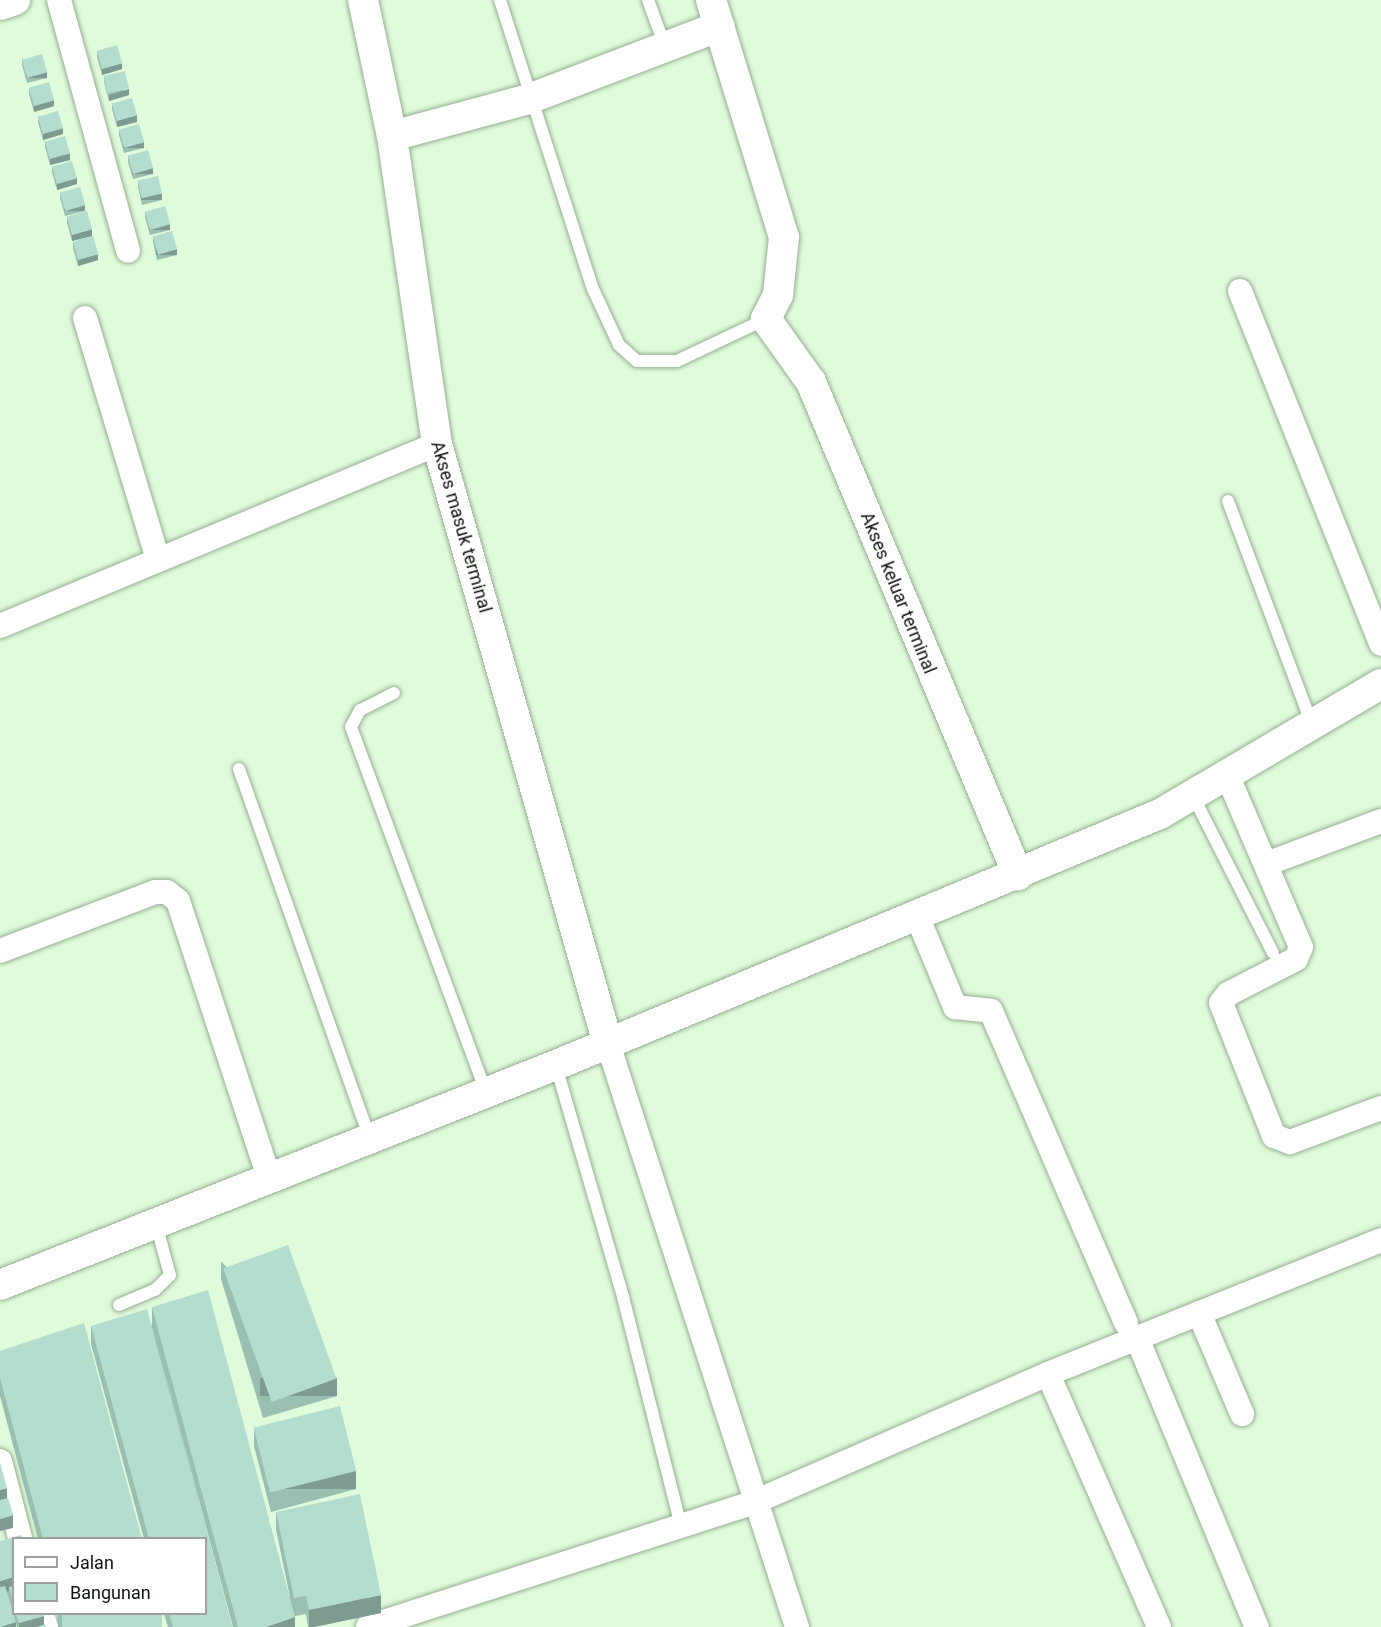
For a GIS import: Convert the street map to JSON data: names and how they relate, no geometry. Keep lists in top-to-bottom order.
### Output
{
  "streets": {
    "street": ["Akses masuk terminal", "Akses keluar terminal"]
  },
  "legend": ["Jalan", "Bangunan"]
}
